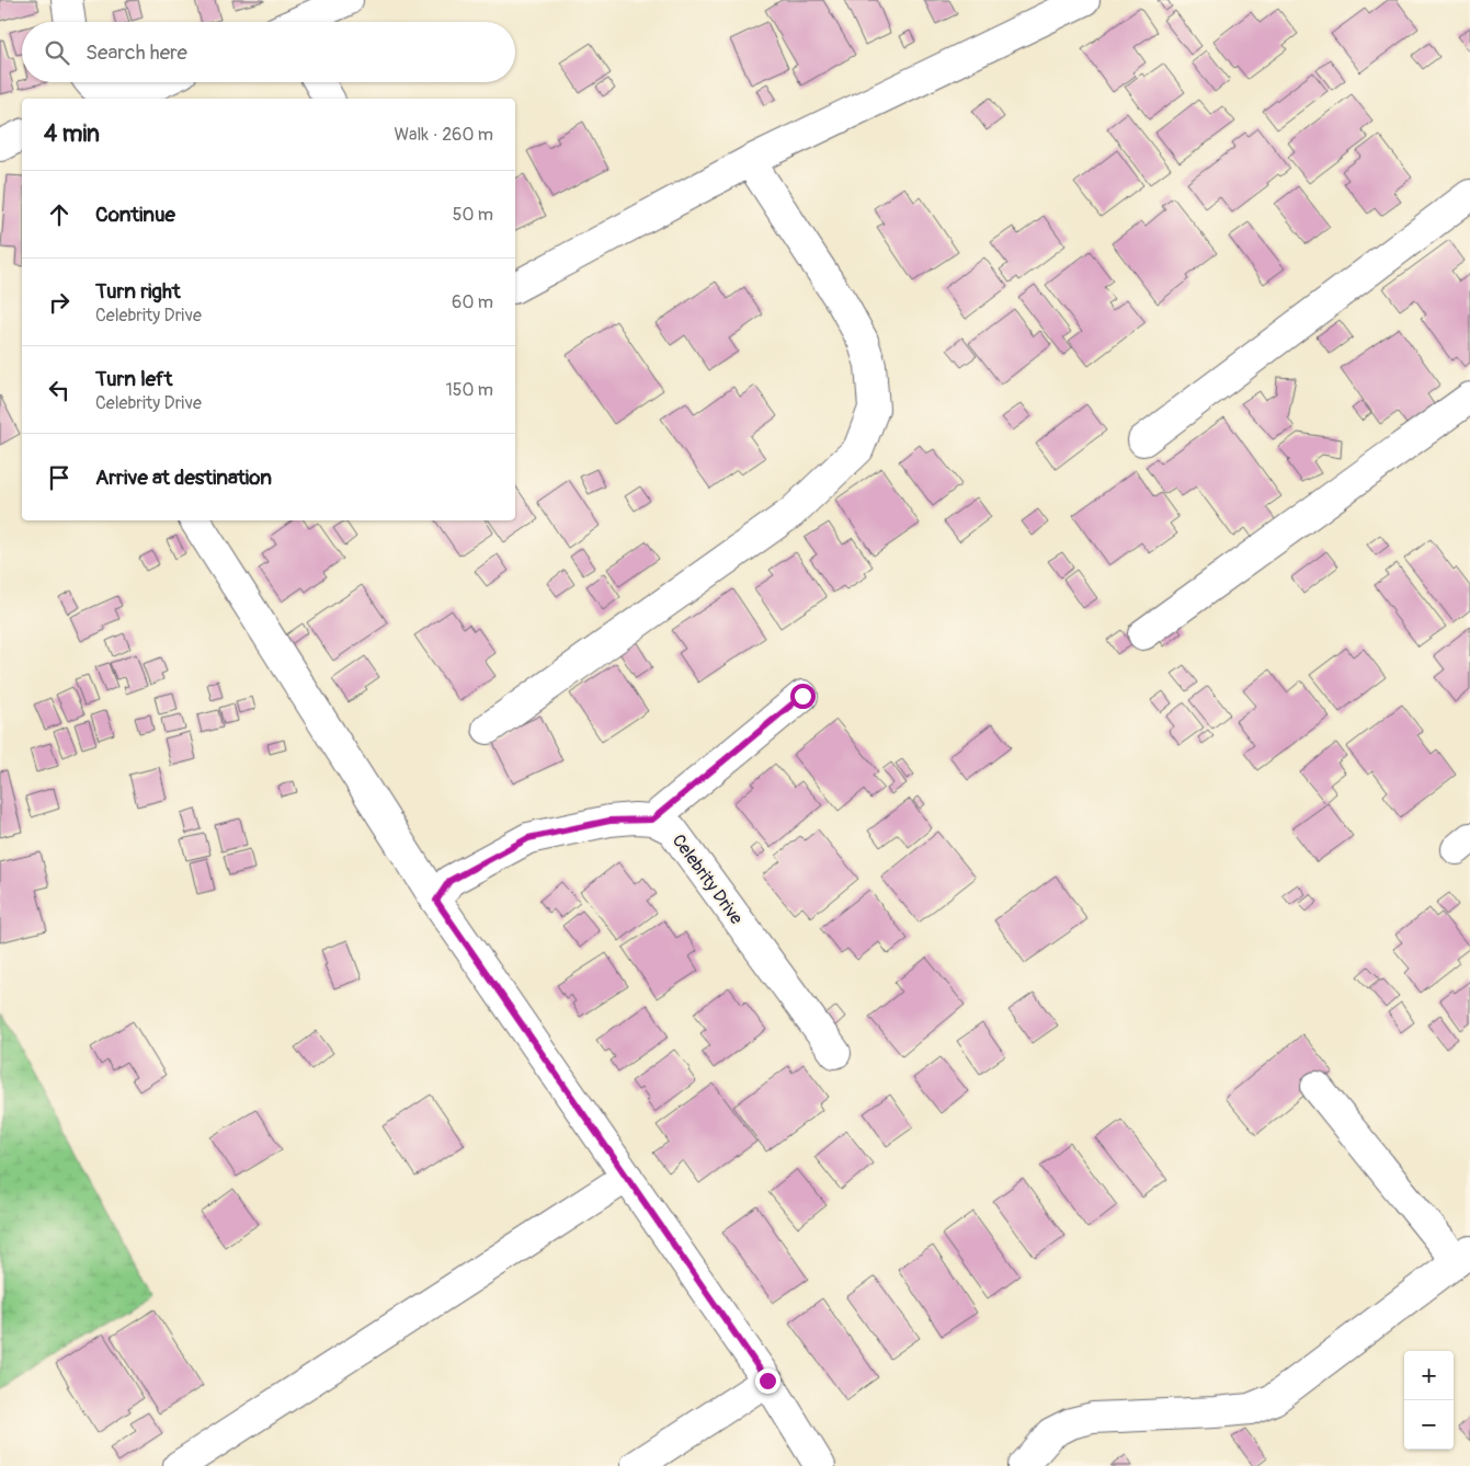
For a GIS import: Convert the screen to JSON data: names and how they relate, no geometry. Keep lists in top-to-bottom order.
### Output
{
  "streets": {
    "street": ["Celebrity Drive"]
  },
  "page": {
    "search": "Search here",
    "heading": ["4 min", "Walk · 260 m"],
    "list": [
      ["Continue", "50 m"],
      ["Turn right", "Celebrity Drive", "60 m"],
      ["Turn left", "Celebrity Drive", "150 m"],
      "Arrive at destination"
    ],
    "map_buttons": ["+", "−"]
  }
}
